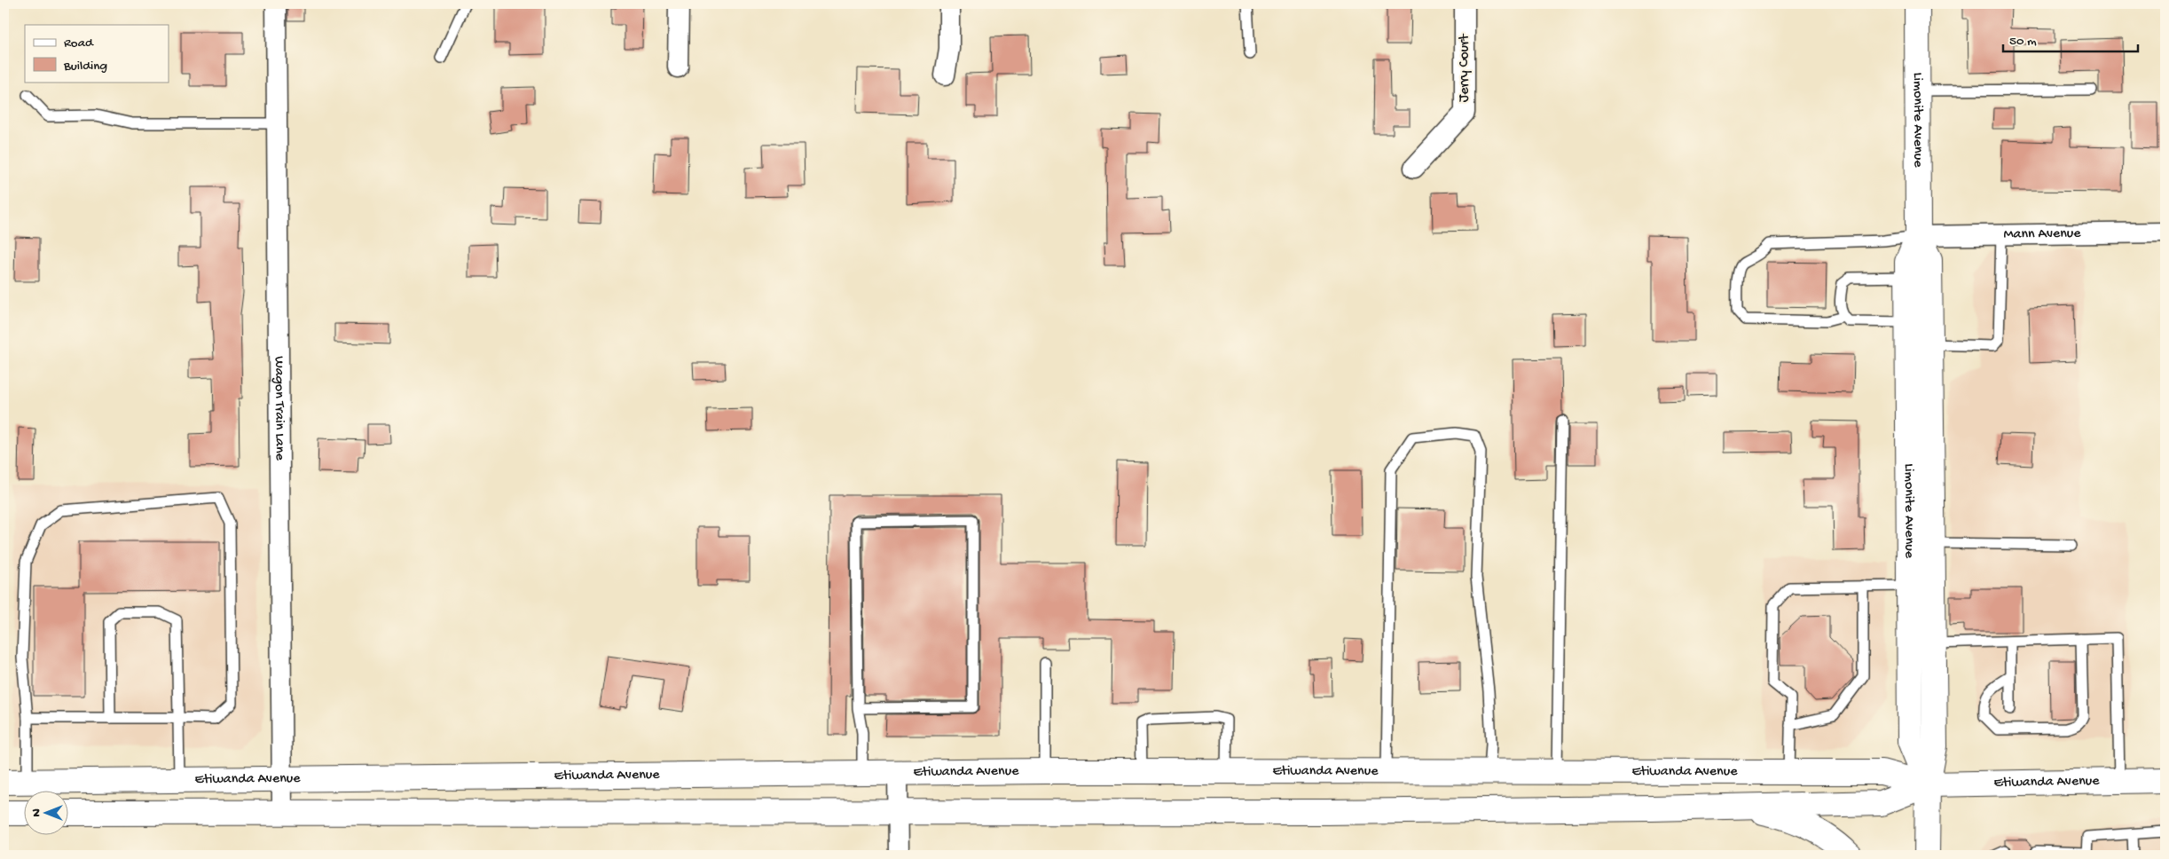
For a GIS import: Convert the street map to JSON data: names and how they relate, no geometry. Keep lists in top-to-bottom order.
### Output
{
  "streets": {
    "main road": ["Limonite Avenue", "Etiwanda Avenue"],
    "street": ["Jerry Court", "Mann Avenue", "Wagon Train Lane"]
  },
  "crossings": [
    ["Limonite Avenue", "Mann Avenue"],
    ["Limonite Avenue", "Etiwanda Avenue"],
    ["Wagon Train Lane", "Etiwanda Avenue"]
  ],
  "legend": ["Road", "Building"],
  "scale_bar": "50 m",
  "north": "left"
}
